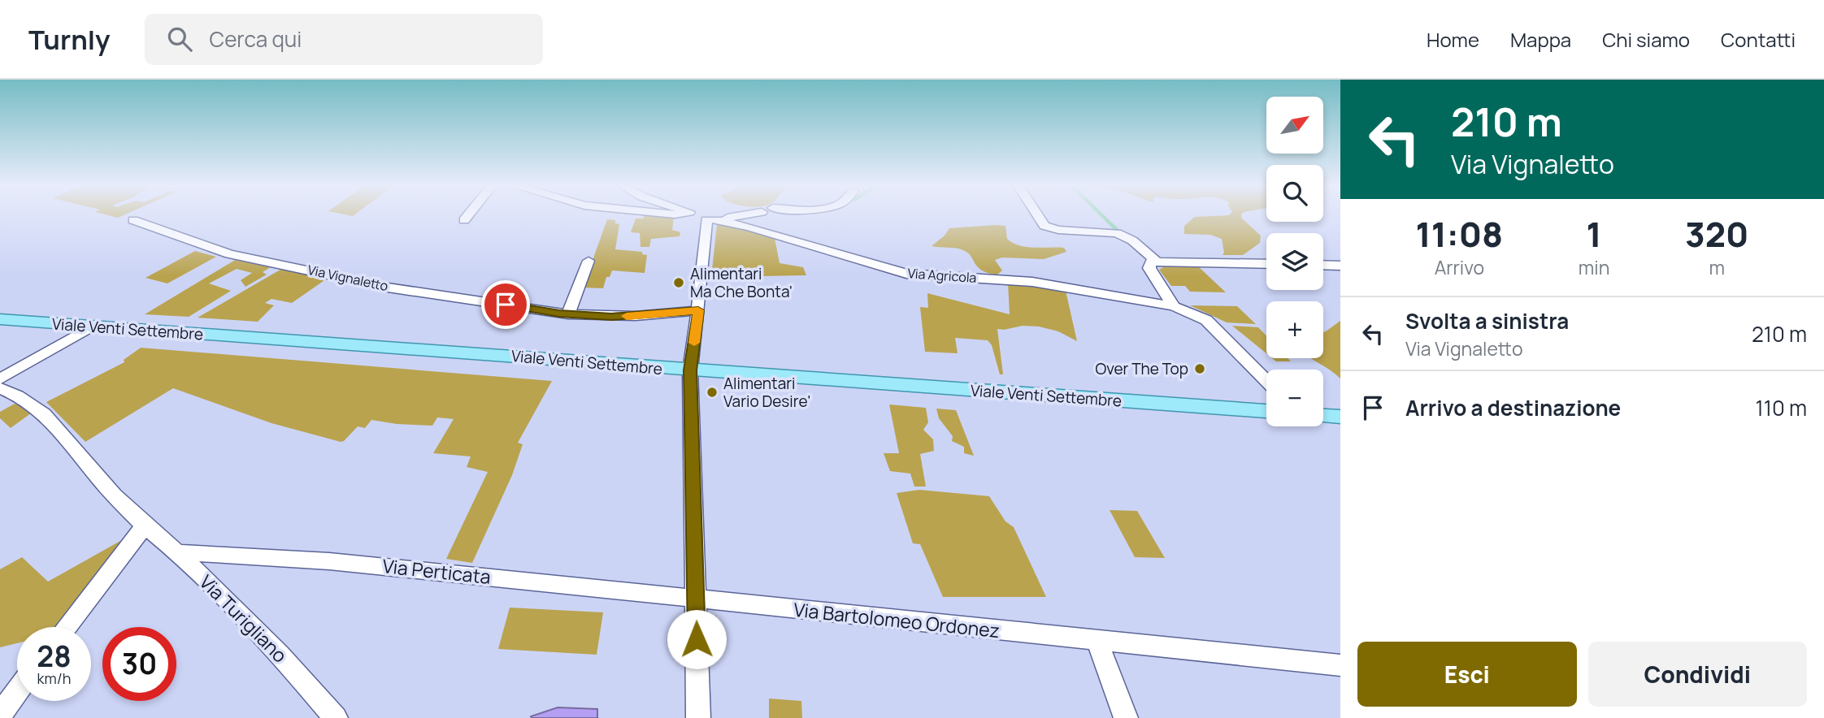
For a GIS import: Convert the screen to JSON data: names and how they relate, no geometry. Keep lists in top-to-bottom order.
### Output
{
  "streets": {
    "main road": ["Viale Venti Settembre"],
    "street": [
      "Via Agricola",
      "Via Vignaletto",
      "Via Perticata",
      "Via Turigliano",
      "Via Bartolomeo Ordonez"
    ]
  },
  "crossings": [
    ["Via Perticata", "Via Turigliano"],
    ["Via Perticata", "Via Bartolomeo Ordonez"]
  ],
  "places": ["Alimentari Ma Che Bonta'", "Over The Top", "Alimentari Vario Desire'"],
  "north": "top right",
  "page": {
    "header": "Turnly",
    "search": "Cerca qui",
    "nav": [
      "Home",
      "Mappa",
      "Chi siamo",
      "Contatti"
    ],
    "turn": ["210 m", "Via Vignaletto"],
    "map_buttons": ["+", "−"],
    "eta": [
      "11:08",
      "Arrivo",
      "1",
      "min",
      "320",
      "m"
    ],
    "list": [
      {
        "name": "Svolta a sinistra",
        "note": "Via Vignaletto",
        "value": "210 m"
      },
      {
        "name": "Arrivo a destinazione",
        "value": "110 m"
      }
    ],
    "speed": "28 km/h",
    "limit": "30",
    "buttons": ["Esci", "Condividi"]
  }
}
